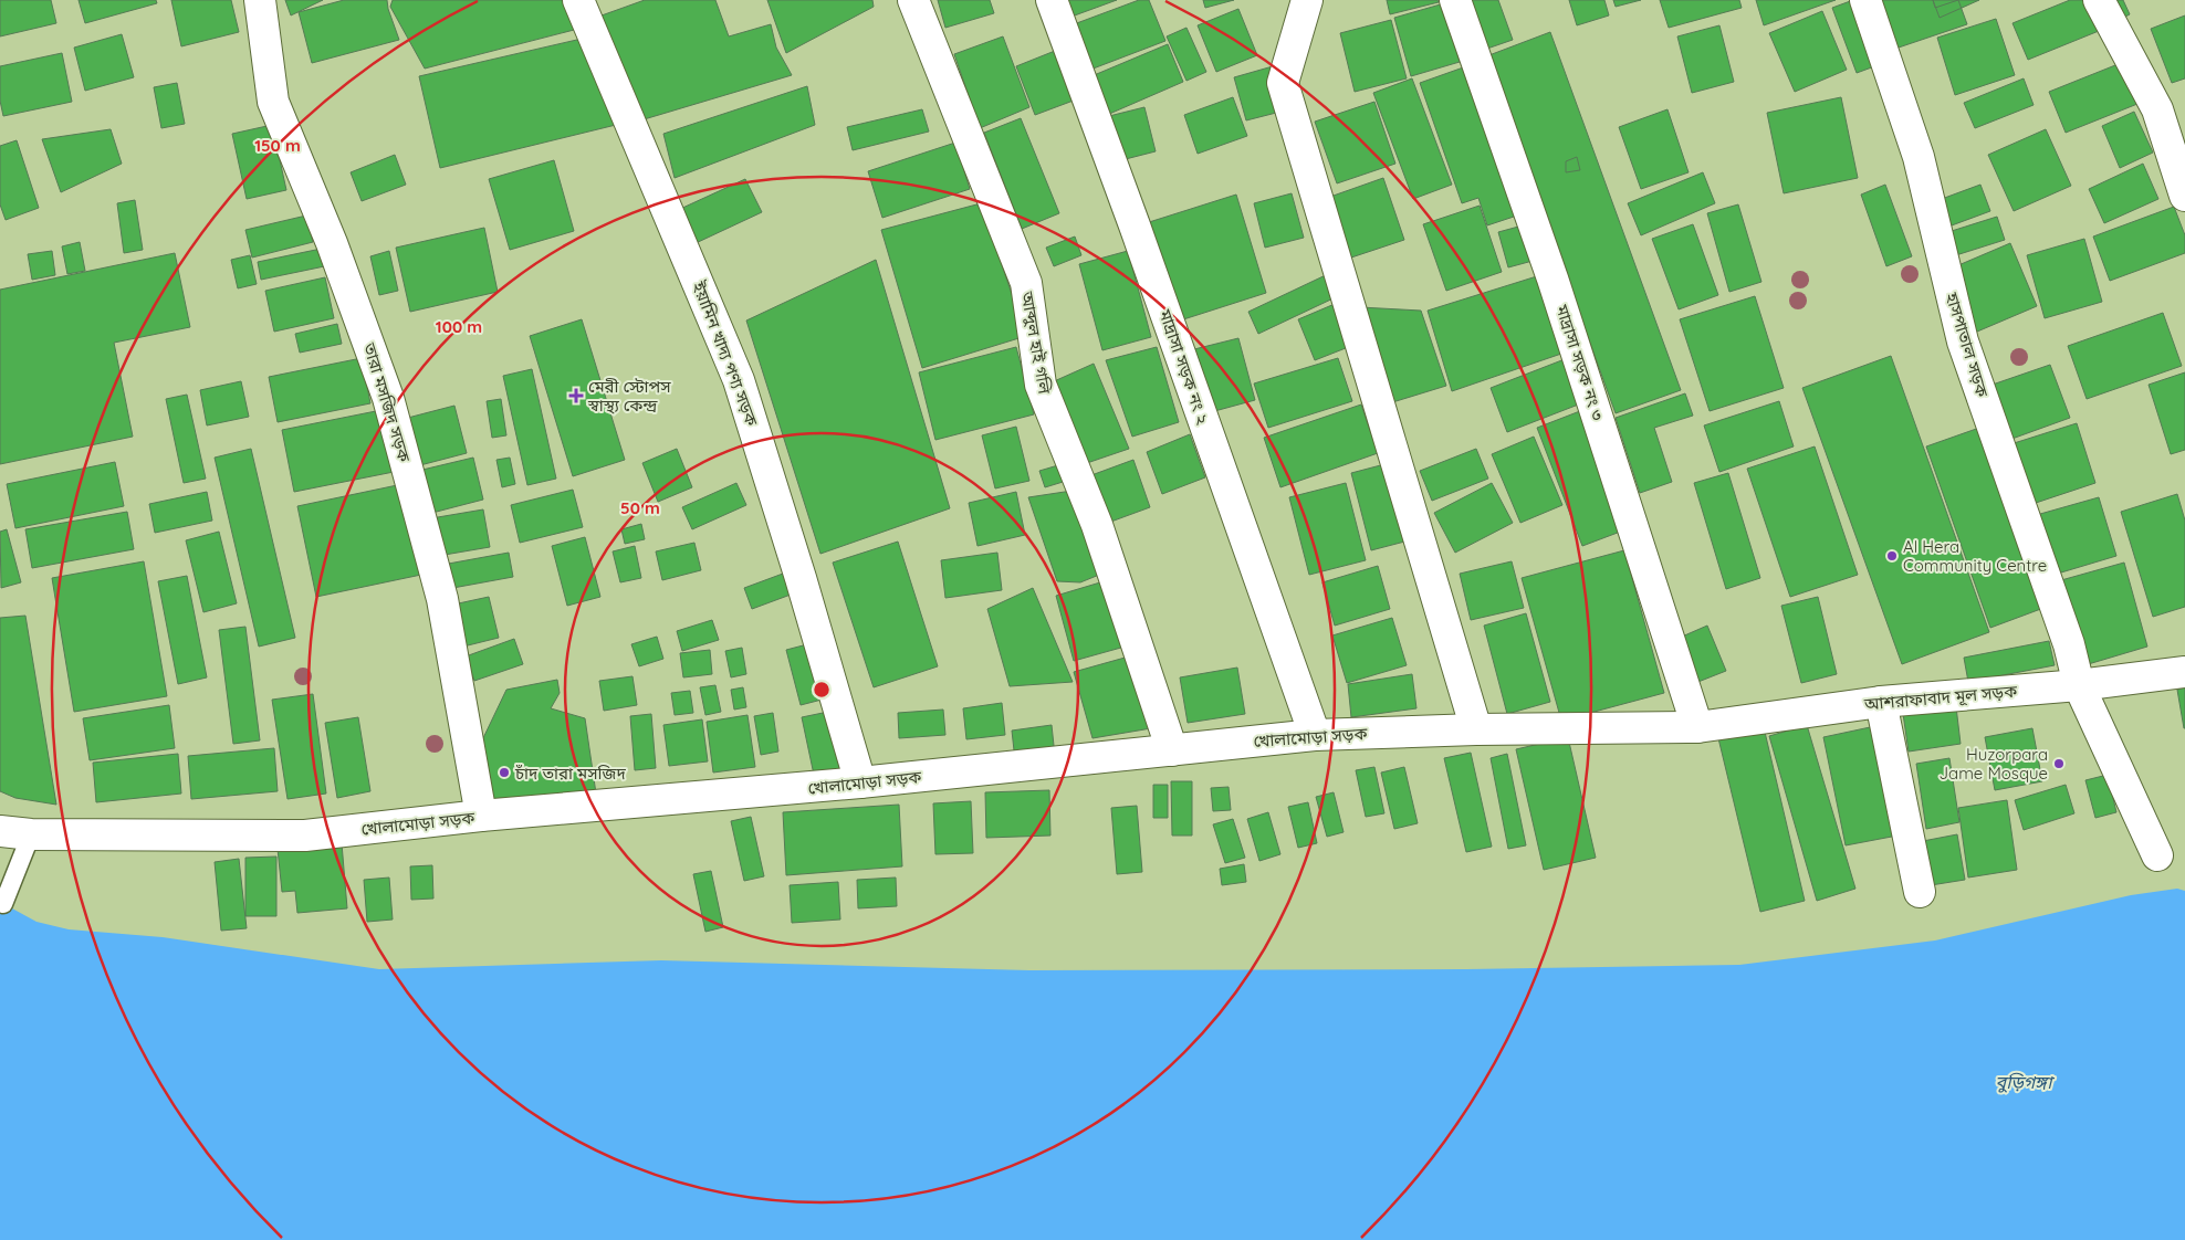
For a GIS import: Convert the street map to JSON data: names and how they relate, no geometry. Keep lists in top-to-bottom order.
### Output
{
  "streets": {
    "street": [
      "আব্দুল হাই গলি",
      "হাসপাতাল সড়ক",
      "ইয়ামিন খাদ্য পণ্য সড়ক",
      "মাদ্রাসা সড়ক নং ৩",
      "মাদ্রাসা সড়ক নং ২",
      "তারা মসজিদ সড়ক",
      "আশরাফাবাদ মূল সড়ক",
      "খোলামোড়া সড়ক"
    ]
  },
  "crossings": [
    ["আব্দুল হাই গলি", "খোলামোড়া সড়ক"],
    ["হাসপাতাল সড়ক", "আশরাফাবাদ মূল সড়ক"],
    ["ইয়ামিন খাদ্য পণ্য সড়ক", "খোলামোড়া সড়ক"],
    ["মাদ্রাসা সড়ক নং ৩", "আশরাফাবাদ মূল সড়ক"],
    ["মাদ্রাসা সড়ক নং ৩", "খোলামোড়া সড়ক"],
    ["মাদ্রাসা সড়ক নং ২", "খোলামোড়া সড়ক"],
    ["তারা মসজিদ সড়ক", "খোলামোড়া সড়ক"],
    ["আশরাফাবাদ মূল সড়ক", "খোলামোড়া সড়ক"]
  ],
  "water": ["বুড়িগঙ্গা"],
  "places": {
    "health": ["মেরী স্টোপস স্বাস্থ্য কেন্দ্র"],
    "other": ["Al Hera Community Centre", "Huzorpara Jame Mosque", "চাঁদ তারা মসজিদ"]
  },
  "rings": ["150 m", "100 m", "50 m"]
}
